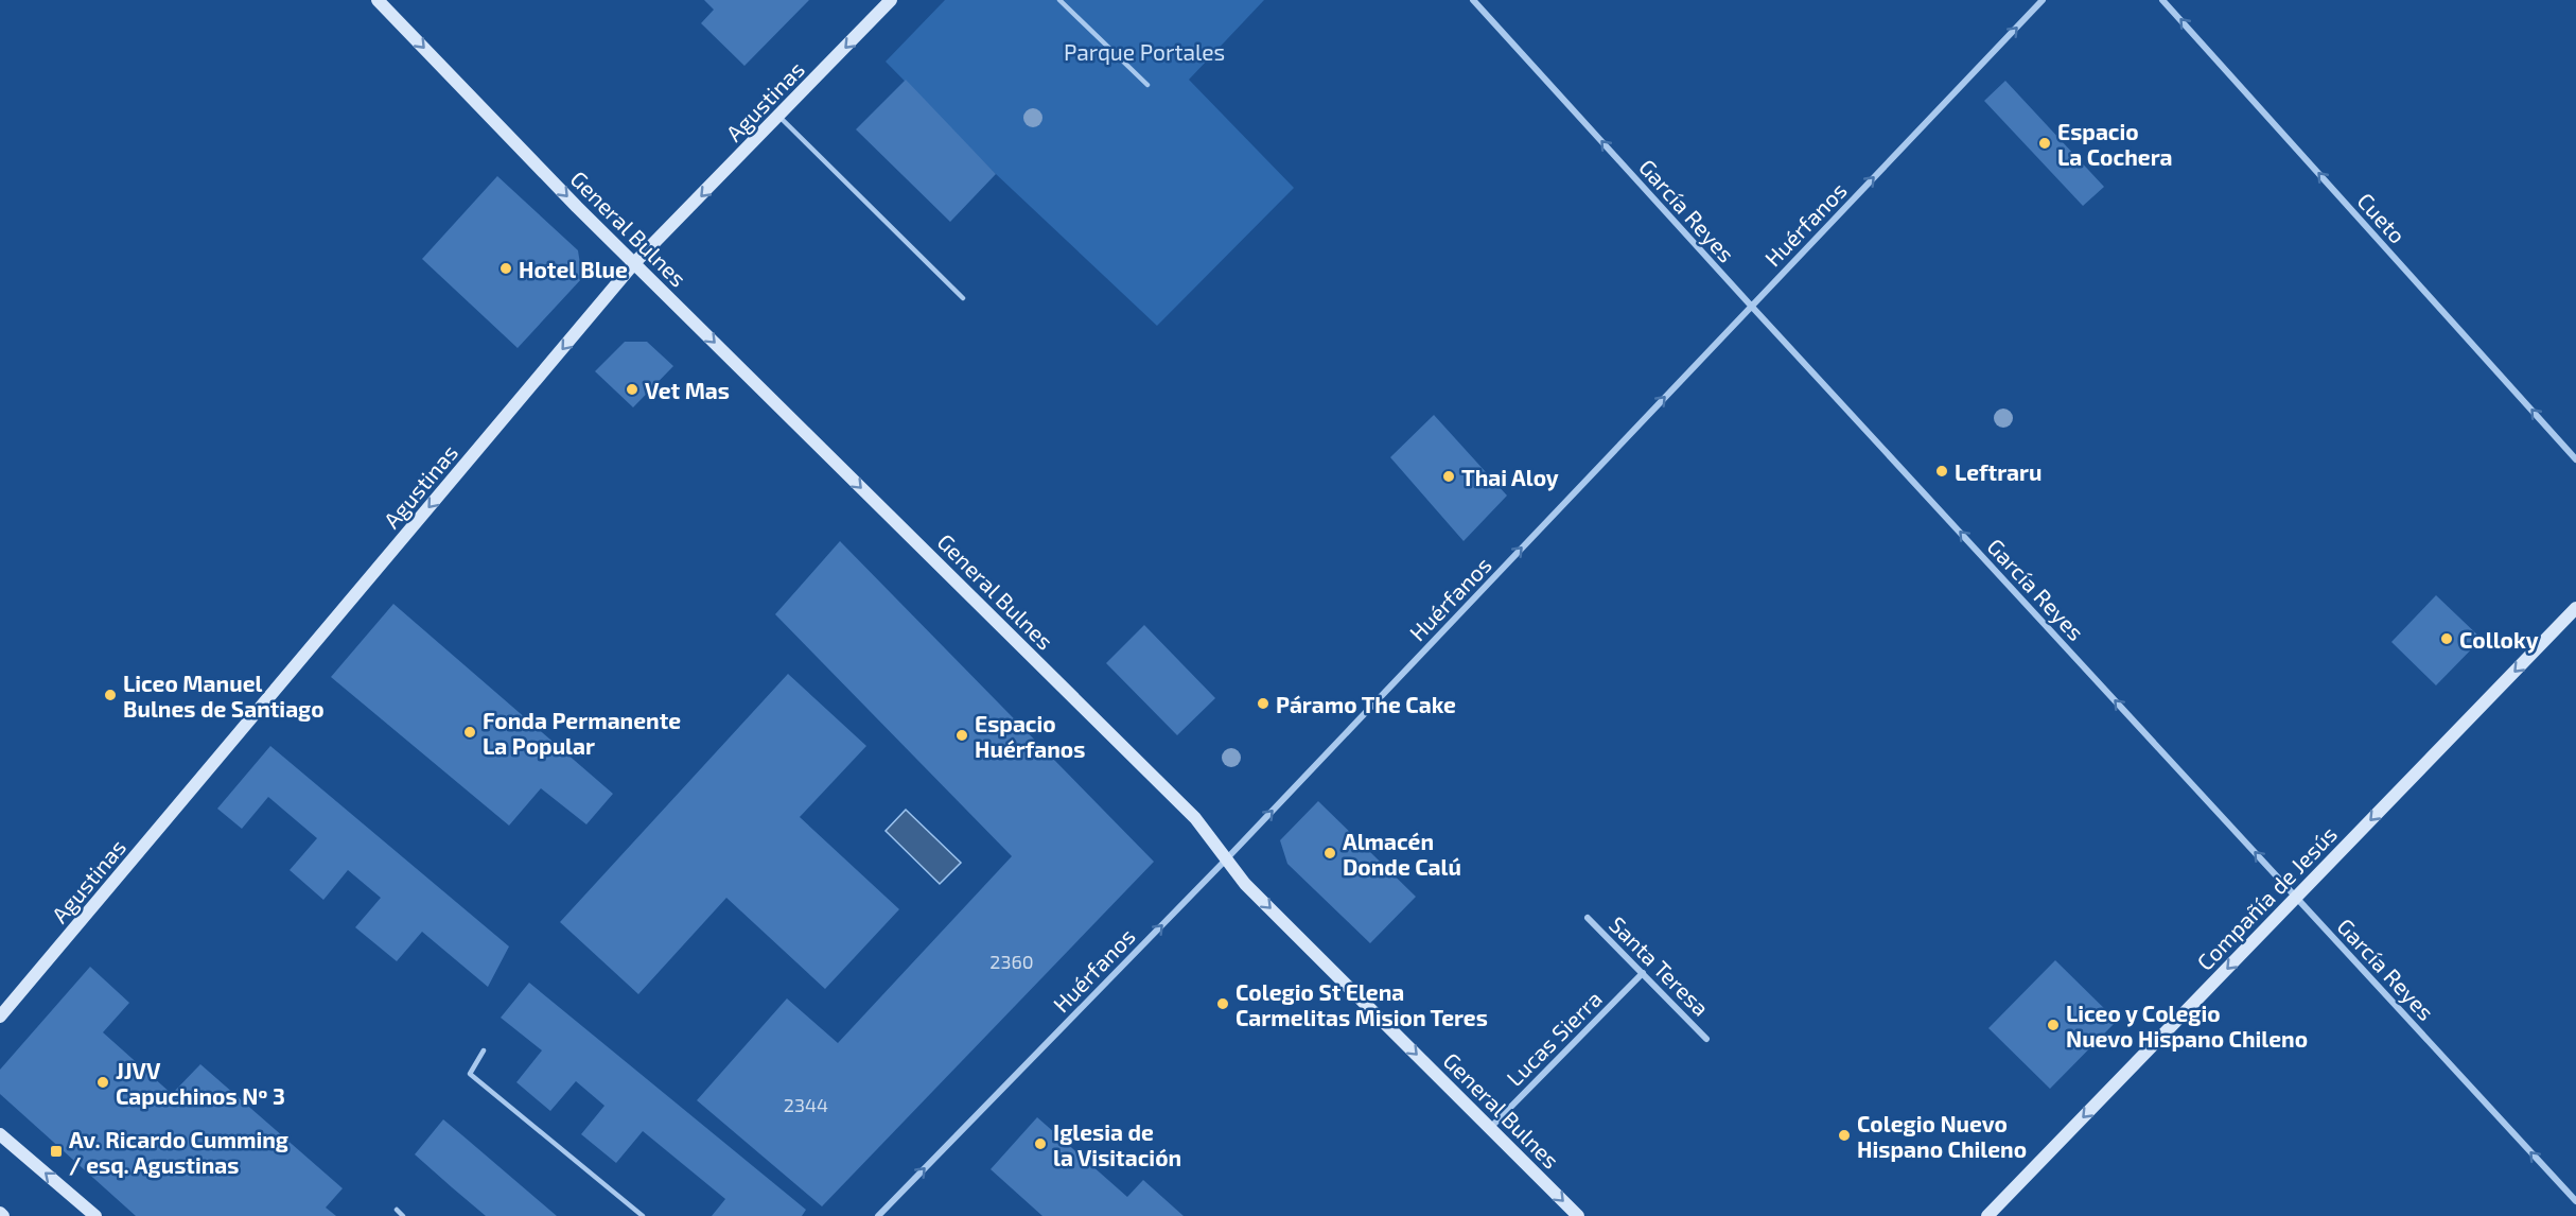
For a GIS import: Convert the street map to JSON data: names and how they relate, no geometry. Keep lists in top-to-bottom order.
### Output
{
  "streets": {
    "street": [
      "Agustinas",
      "García Reyes",
      "Cueto",
      "Huérfanos",
      "General Bulnes",
      "Compañía de Jesús",
      "Santa Teresa",
      "Lucas Sierra"
    ]
  },
  "crossings": [
    ["Agustinas", "General Bulnes"],
    ["García Reyes", "Huérfanos"],
    ["García Reyes", "Compañía de Jesús"],
    ["Huérfanos", "General Bulnes"],
    ["General Bulnes", "Lucas Sierra"],
    ["Santa Teresa", "Lucas Sierra"]
  ],
  "one_way": [
    "Agustinas",
    "García Reyes",
    "Cueto",
    "Huérfanos",
    "General Bulnes",
    "Compañía de Jesús"
  ],
  "parks": ["Parque Portales"],
  "places": {
    "other": [
      "Espacio La Cochera",
      "Hotel Blue",
      "Vet Mas",
      "Leftraru",
      "Thai Aloy",
      "Colloky",
      "Liceo Manuel Bulnes de Santiago",
      "Páramo The Cake",
      "Fonda Permanente La Popular",
      "Espacio Huérfanos",
      "Almacén Donde Calú",
      "Colegio St Elena Carmelitas Mision Teres",
      "Liceo y Colegio Nuevo Hispano Chileno",
      "JJVV Capuchinos Nº 3",
      "Colegio Nuevo Hispano Chileno",
      "Iglesia de la Visitación"
    ],
    "transit": ["Av. Ricardo Cumming / esq. Agustinas"]
  },
  "house_numbers": ["2360", "2344"]
}
